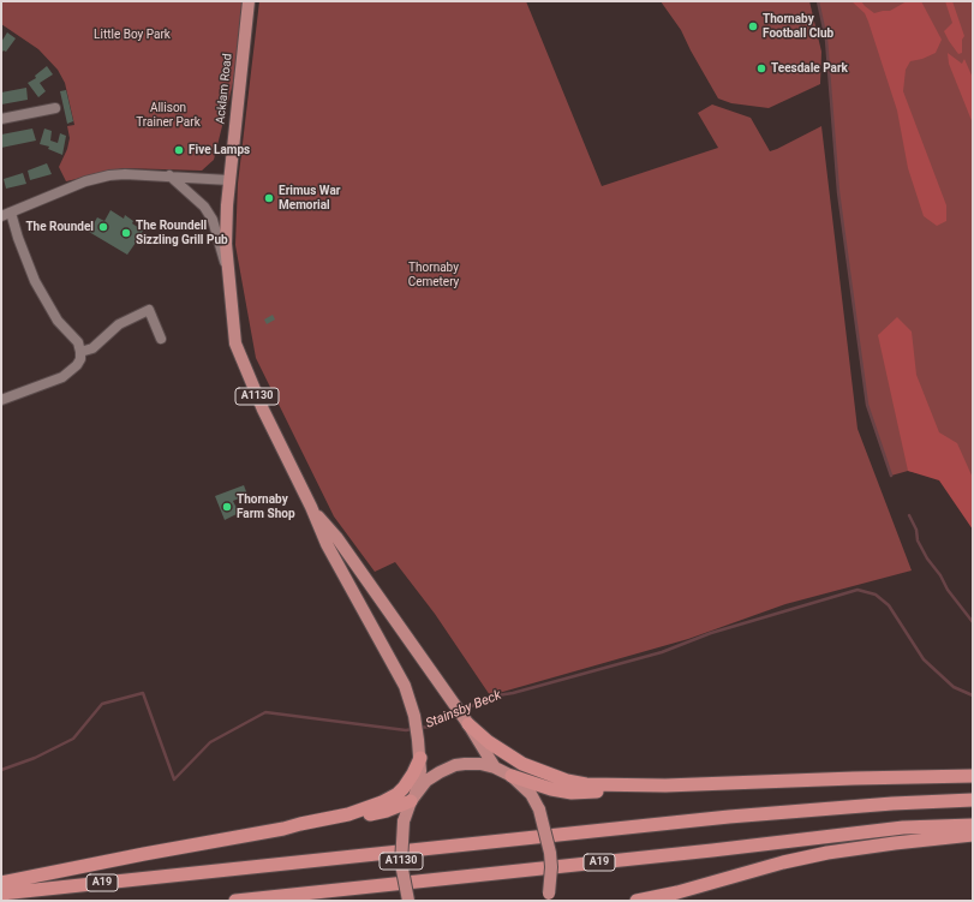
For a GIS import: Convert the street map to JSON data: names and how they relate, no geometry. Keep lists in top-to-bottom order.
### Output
{
  "streets": {
    "highway": ["A19"],
    "main road": ["Acklam Road", "A1130"]
  },
  "crossings": [
    ["Acklam Road", "A1130"]
  ],
  "water": ["Stainsby Beck"],
  "parks": ["Little Boy Park", "Allison Trainer Park", "Thornaby Cemetery"],
  "places": [
    "Thornaby Football Club",
    "Teesdale Park",
    "Five Lamps",
    "Erimus War Memorial",
    "The Roundel",
    "The Roundell Sizzling Grill Pub",
    "Thornaby Farm Shop"
  ]
}
